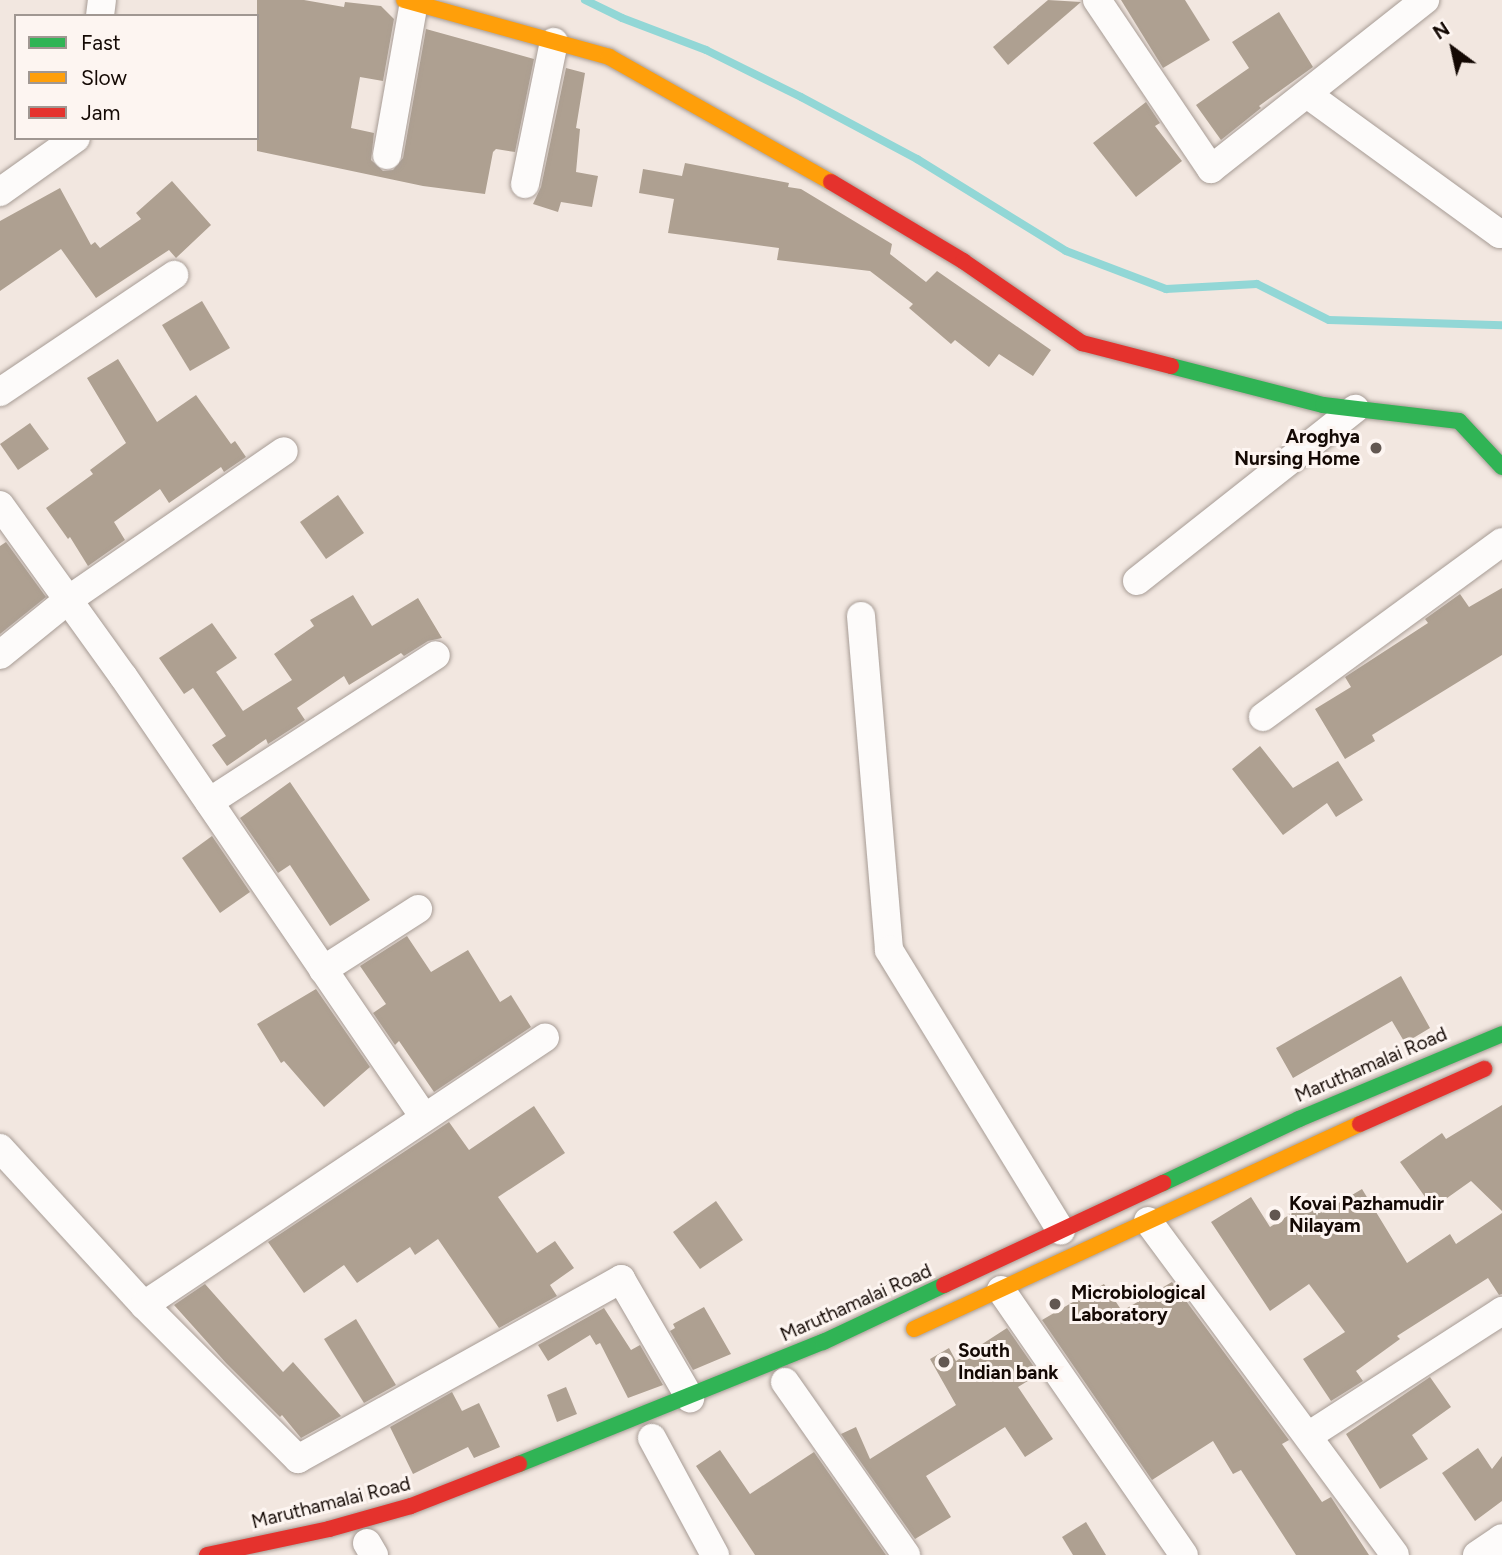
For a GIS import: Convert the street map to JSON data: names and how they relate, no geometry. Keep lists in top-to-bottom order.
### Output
{
  "streets": {
    "main road": ["Maruthamalai Road"]
  },
  "places": [
    "Aroghya Nursing Home",
    "Kovai Pazhamudir Nilayam",
    "Microbiological Laboratory",
    "South Indian bank"
  ],
  "legend": ["Fast", "Slow", "Jam"],
  "north": "top left"
}
